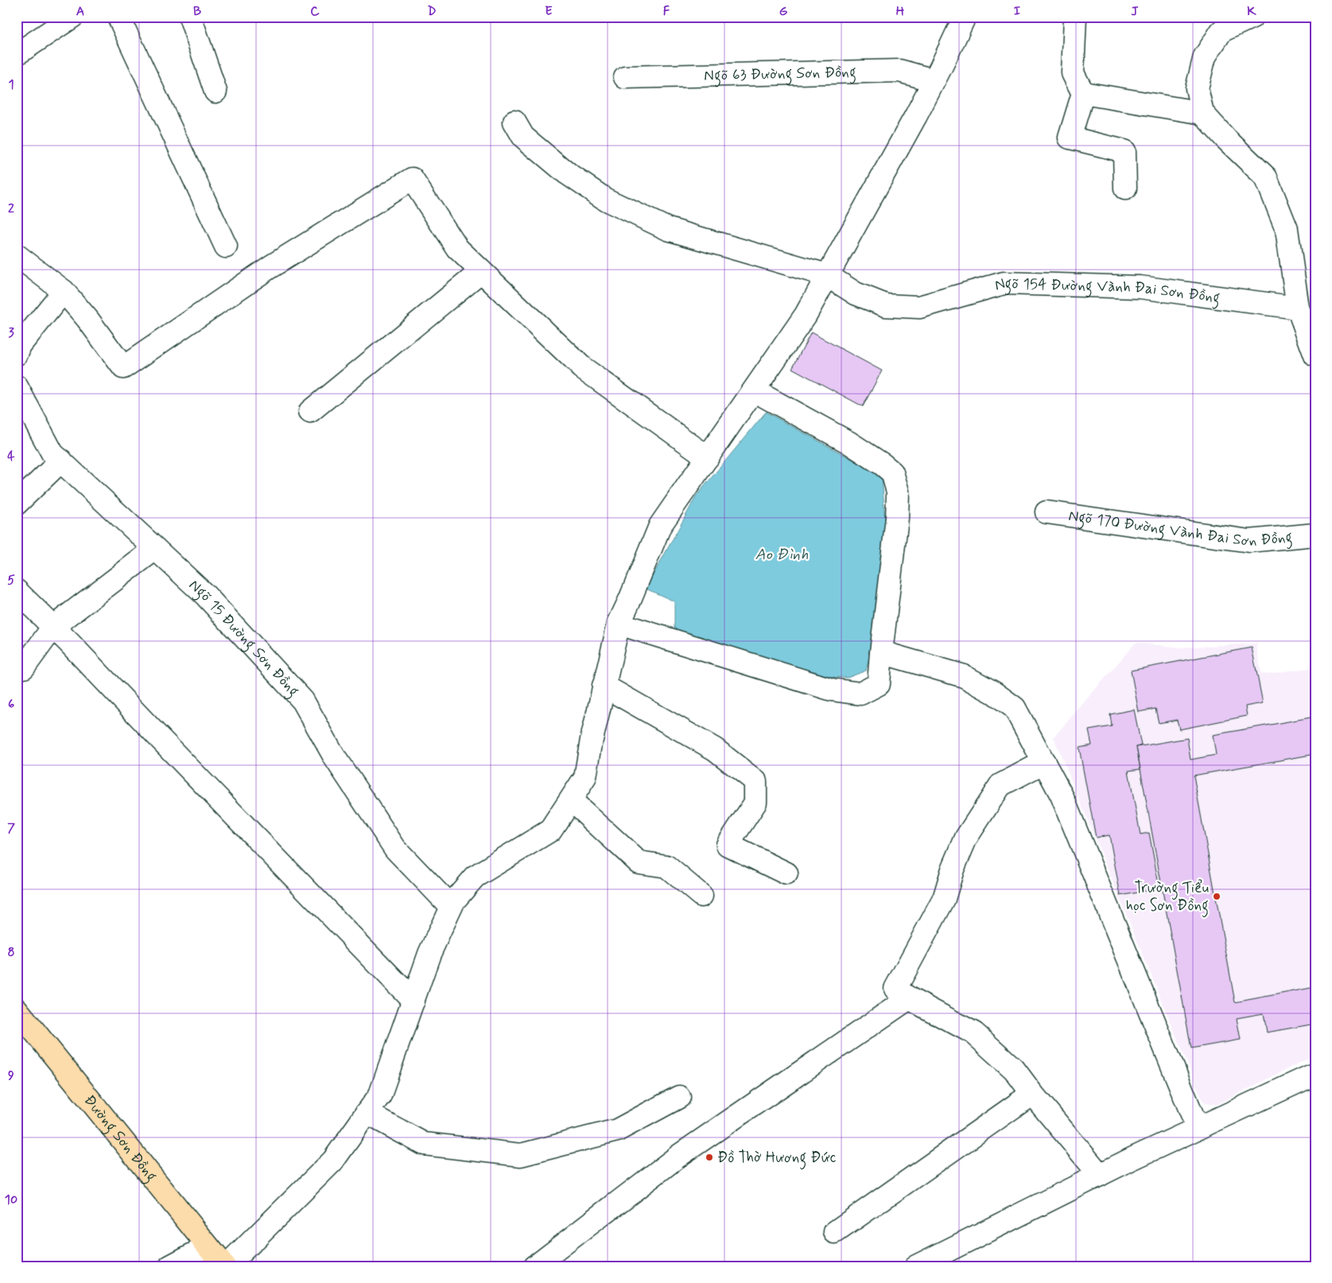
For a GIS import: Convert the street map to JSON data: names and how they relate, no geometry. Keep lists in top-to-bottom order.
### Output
{
  "streets": {
    "main road": ["Đường Sơn Đồng"],
    "street": [
      "Ngõ 63 Đường Sơn Đồng",
      "Ngõ 154 Đường Vành Đai Sơn Đồng",
      "Ngõ 170 Đường Vành Đai Sơn Đồng",
      "Ngõ 15 Đường Sơn Đồng"
    ]
  },
  "water": ["Ao Đình"],
  "places": ["Trường Tiểu học Sơn Đồng", "Đồ Thờ Hương Đức"],
  "grid": {
    "columns": [
      "A",
      "B",
      "C",
      "D",
      "E",
      "F",
      "G",
      "H",
      "I",
      "J",
      "K"
    ],
    "rows": [
      "1",
      "2",
      "3",
      "4",
      "5",
      "6",
      "7",
      "8",
      "9",
      "10"
    ]
  }
}
